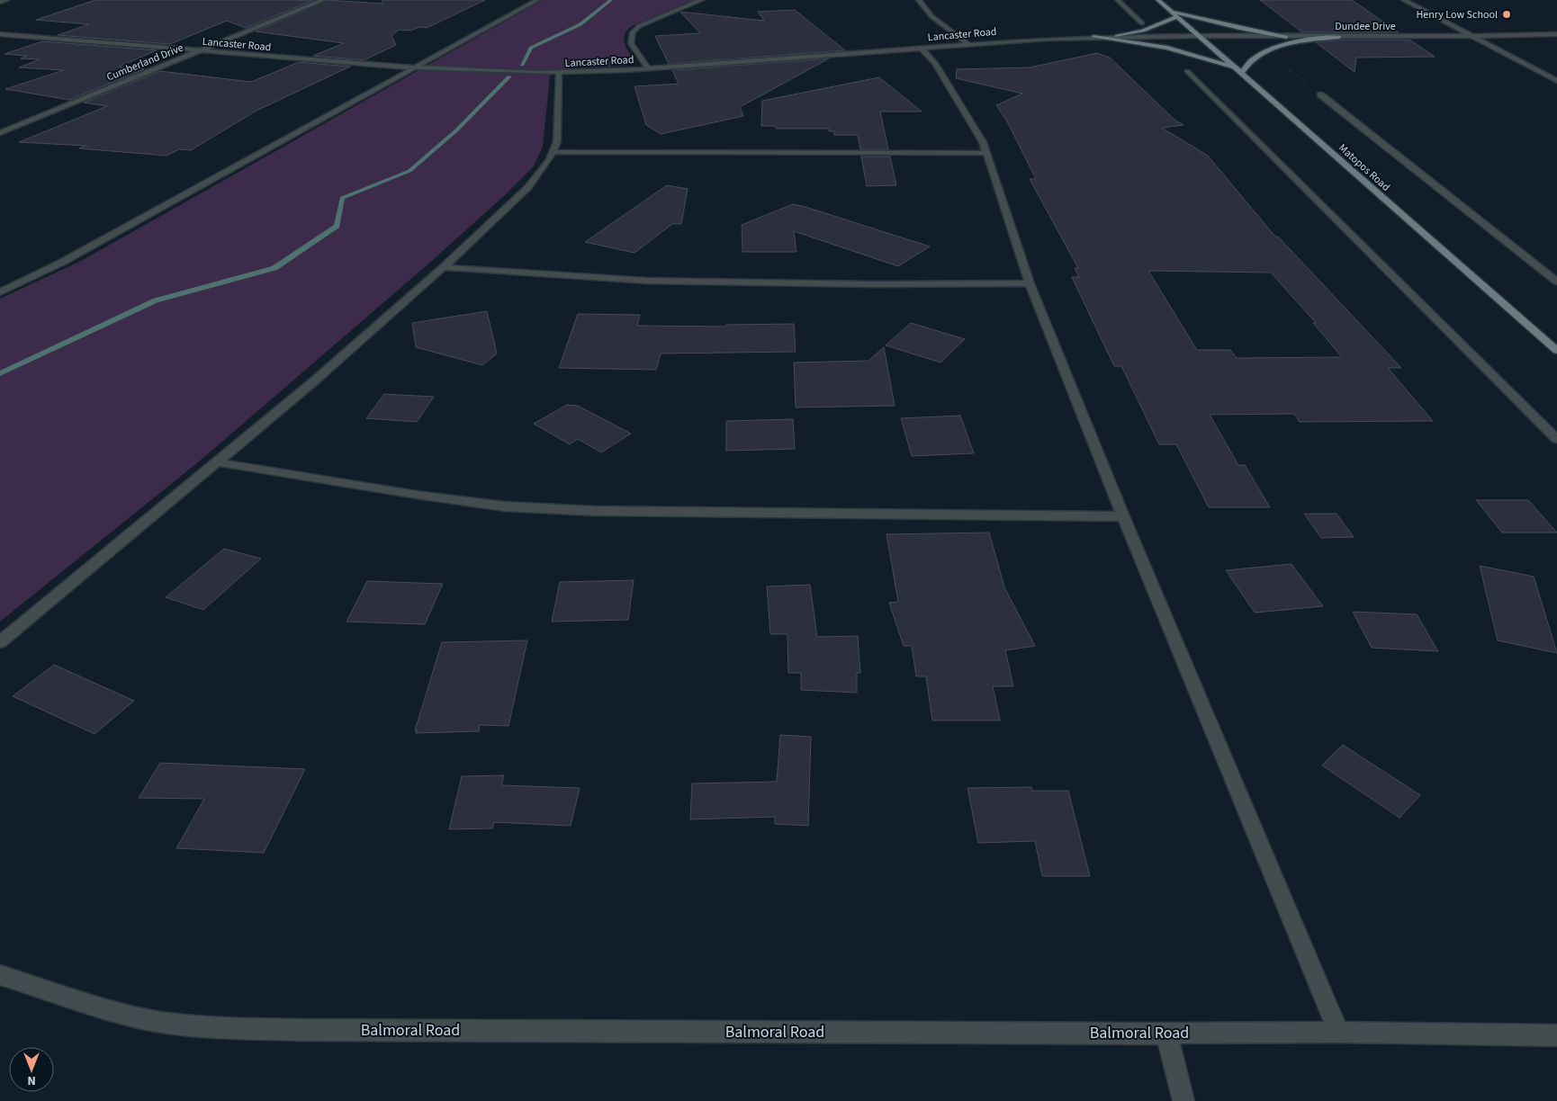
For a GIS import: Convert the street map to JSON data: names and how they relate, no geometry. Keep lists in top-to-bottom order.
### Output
{
  "streets": {
    "main road": ["Matopos Road"],
    "street": [
      "Dundee Drive",
      "Lancaster Road",
      "Cumberland Drive",
      "Balmoral Road"
    ]
  },
  "crossings": [
    ["Dundee Drive", "Lancaster Road"],
    ["Dundee Drive", "Matopos Road"],
    ["Lancaster Road", "Cumberland Drive"],
    ["Lancaster Road", "Matopos Road"]
  ],
  "places": ["Henry Low School"],
  "north": "bottom"
}
